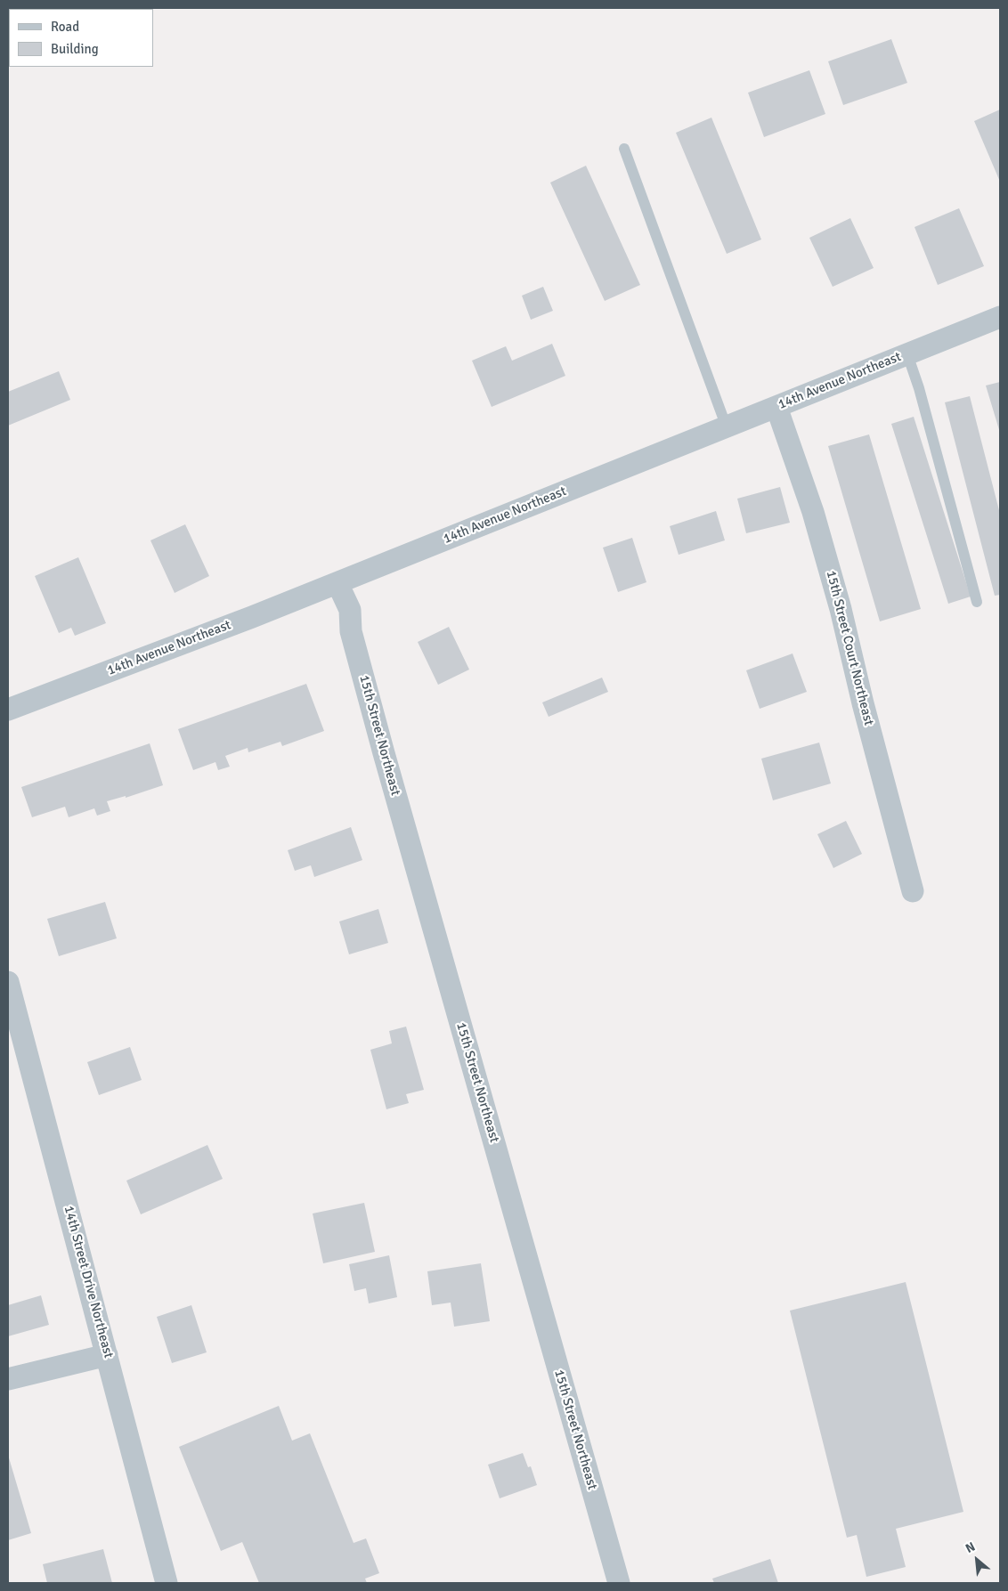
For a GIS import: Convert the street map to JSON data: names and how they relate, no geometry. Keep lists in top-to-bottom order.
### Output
{
  "streets": {
    "street": [
      "14th Avenue Northeast",
      "15th Street Court Northeast",
      "15th Street Northeast",
      "14th Street Drive Northeast"
    ]
  },
  "crossings": [
    ["14th Avenue Northeast", "15th Street Court Northeast"],
    ["14th Avenue Northeast", "15th Street Northeast"]
  ],
  "legend": ["Road", "Building"],
  "north": "top left"
}
